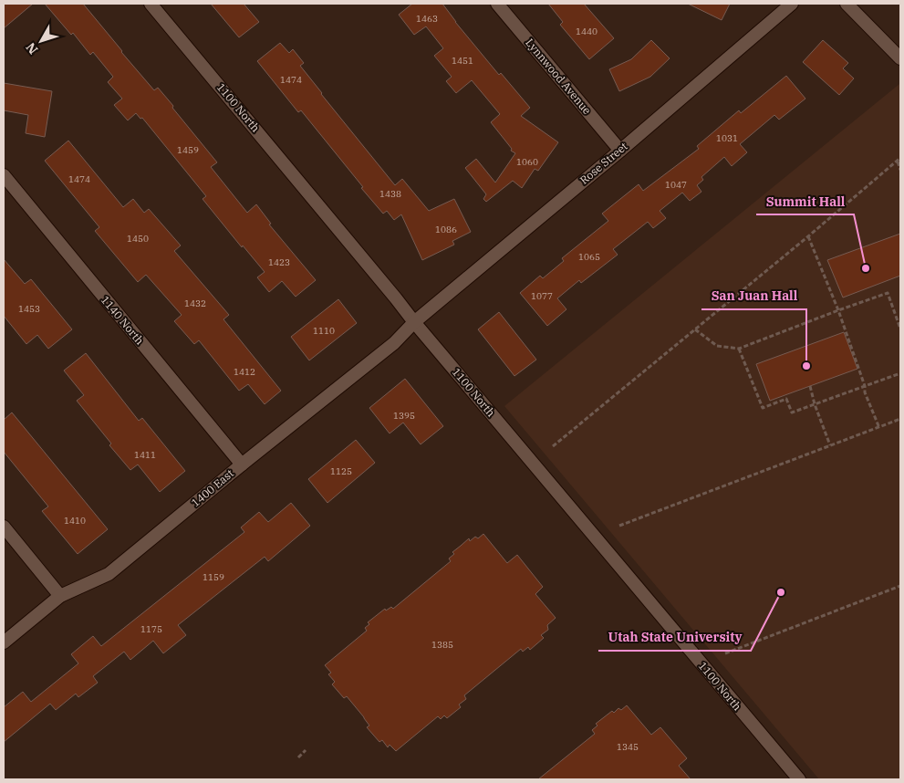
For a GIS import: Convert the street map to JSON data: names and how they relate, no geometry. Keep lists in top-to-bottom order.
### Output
{
  "streets": {
    "street": [
      "Lynnwood Avenue",
      "1100 North",
      "Rose Street",
      "1140 North",
      "1400 East"
    ]
  },
  "crossings": [
    ["Lynnwood Avenue", "Rose Street"],
    ["1100 North", "Rose Street"],
    ["1100 North", "1400 East"],
    ["Rose Street", "1400 East"],
    ["1140 North", "1400 East"]
  ],
  "places": ["Summit Hall", "San Juan Hall", "Utah State University"],
  "house_numbers": [
    "1463",
    "1440",
    "1451",
    "1474",
    "1031",
    "1459",
    "1060",
    "1474",
    "1047",
    "1438",
    "1086",
    "1450",
    "1065",
    "1423",
    "1077",
    "1432",
    "1453",
    "1110",
    "1412",
    "1395",
    "1411",
    "1125",
    "1410",
    "1159",
    "1175",
    "1385",
    "1345"
  ],
  "north": "bottom left"
}
